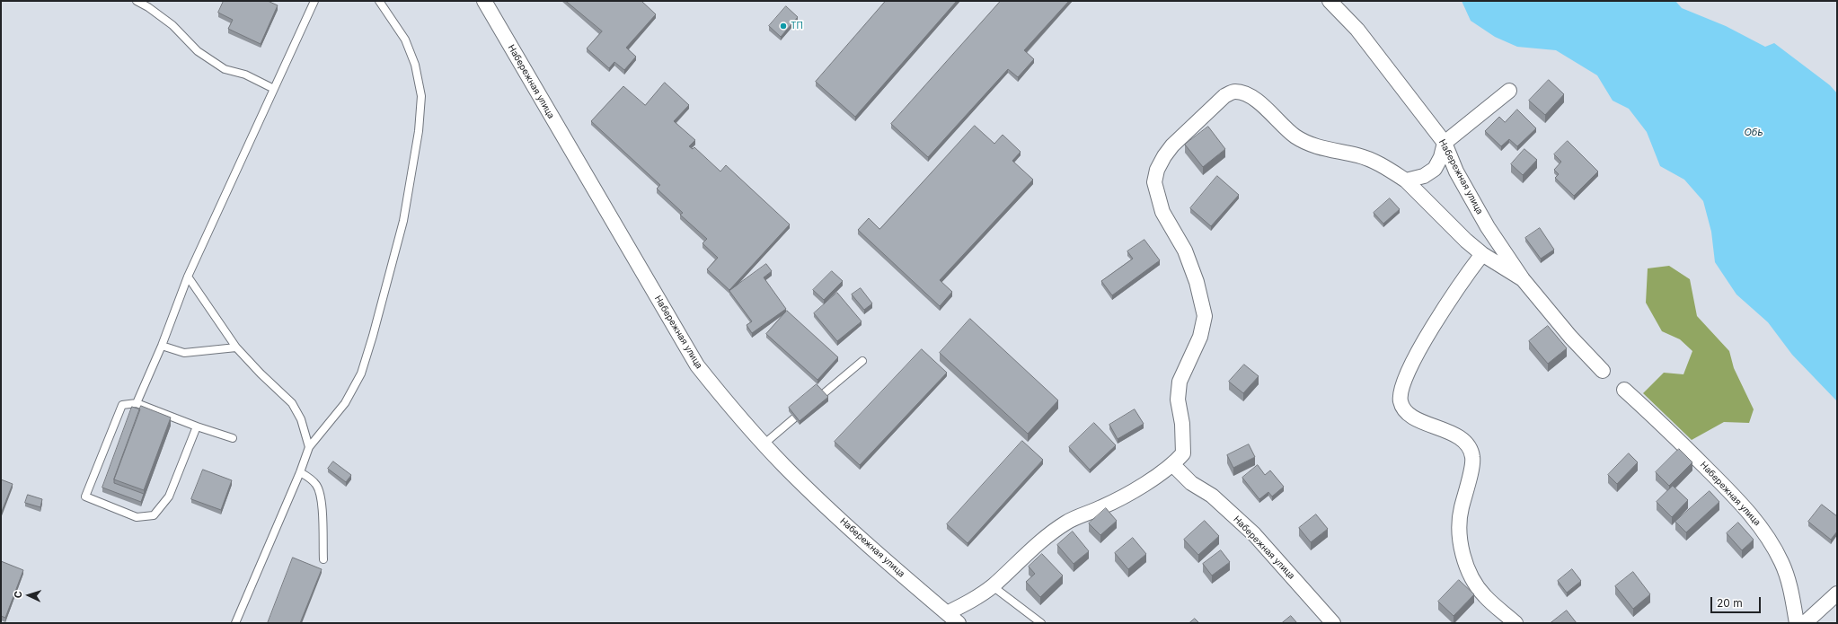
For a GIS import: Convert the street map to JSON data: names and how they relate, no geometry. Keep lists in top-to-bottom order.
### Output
{
  "streets": {
    "street": ["Набережная улица"]
  },
  "water": ["Обь"],
  "places": ["ТП"],
  "scale_bar": "20 m",
  "north": "left"
}
